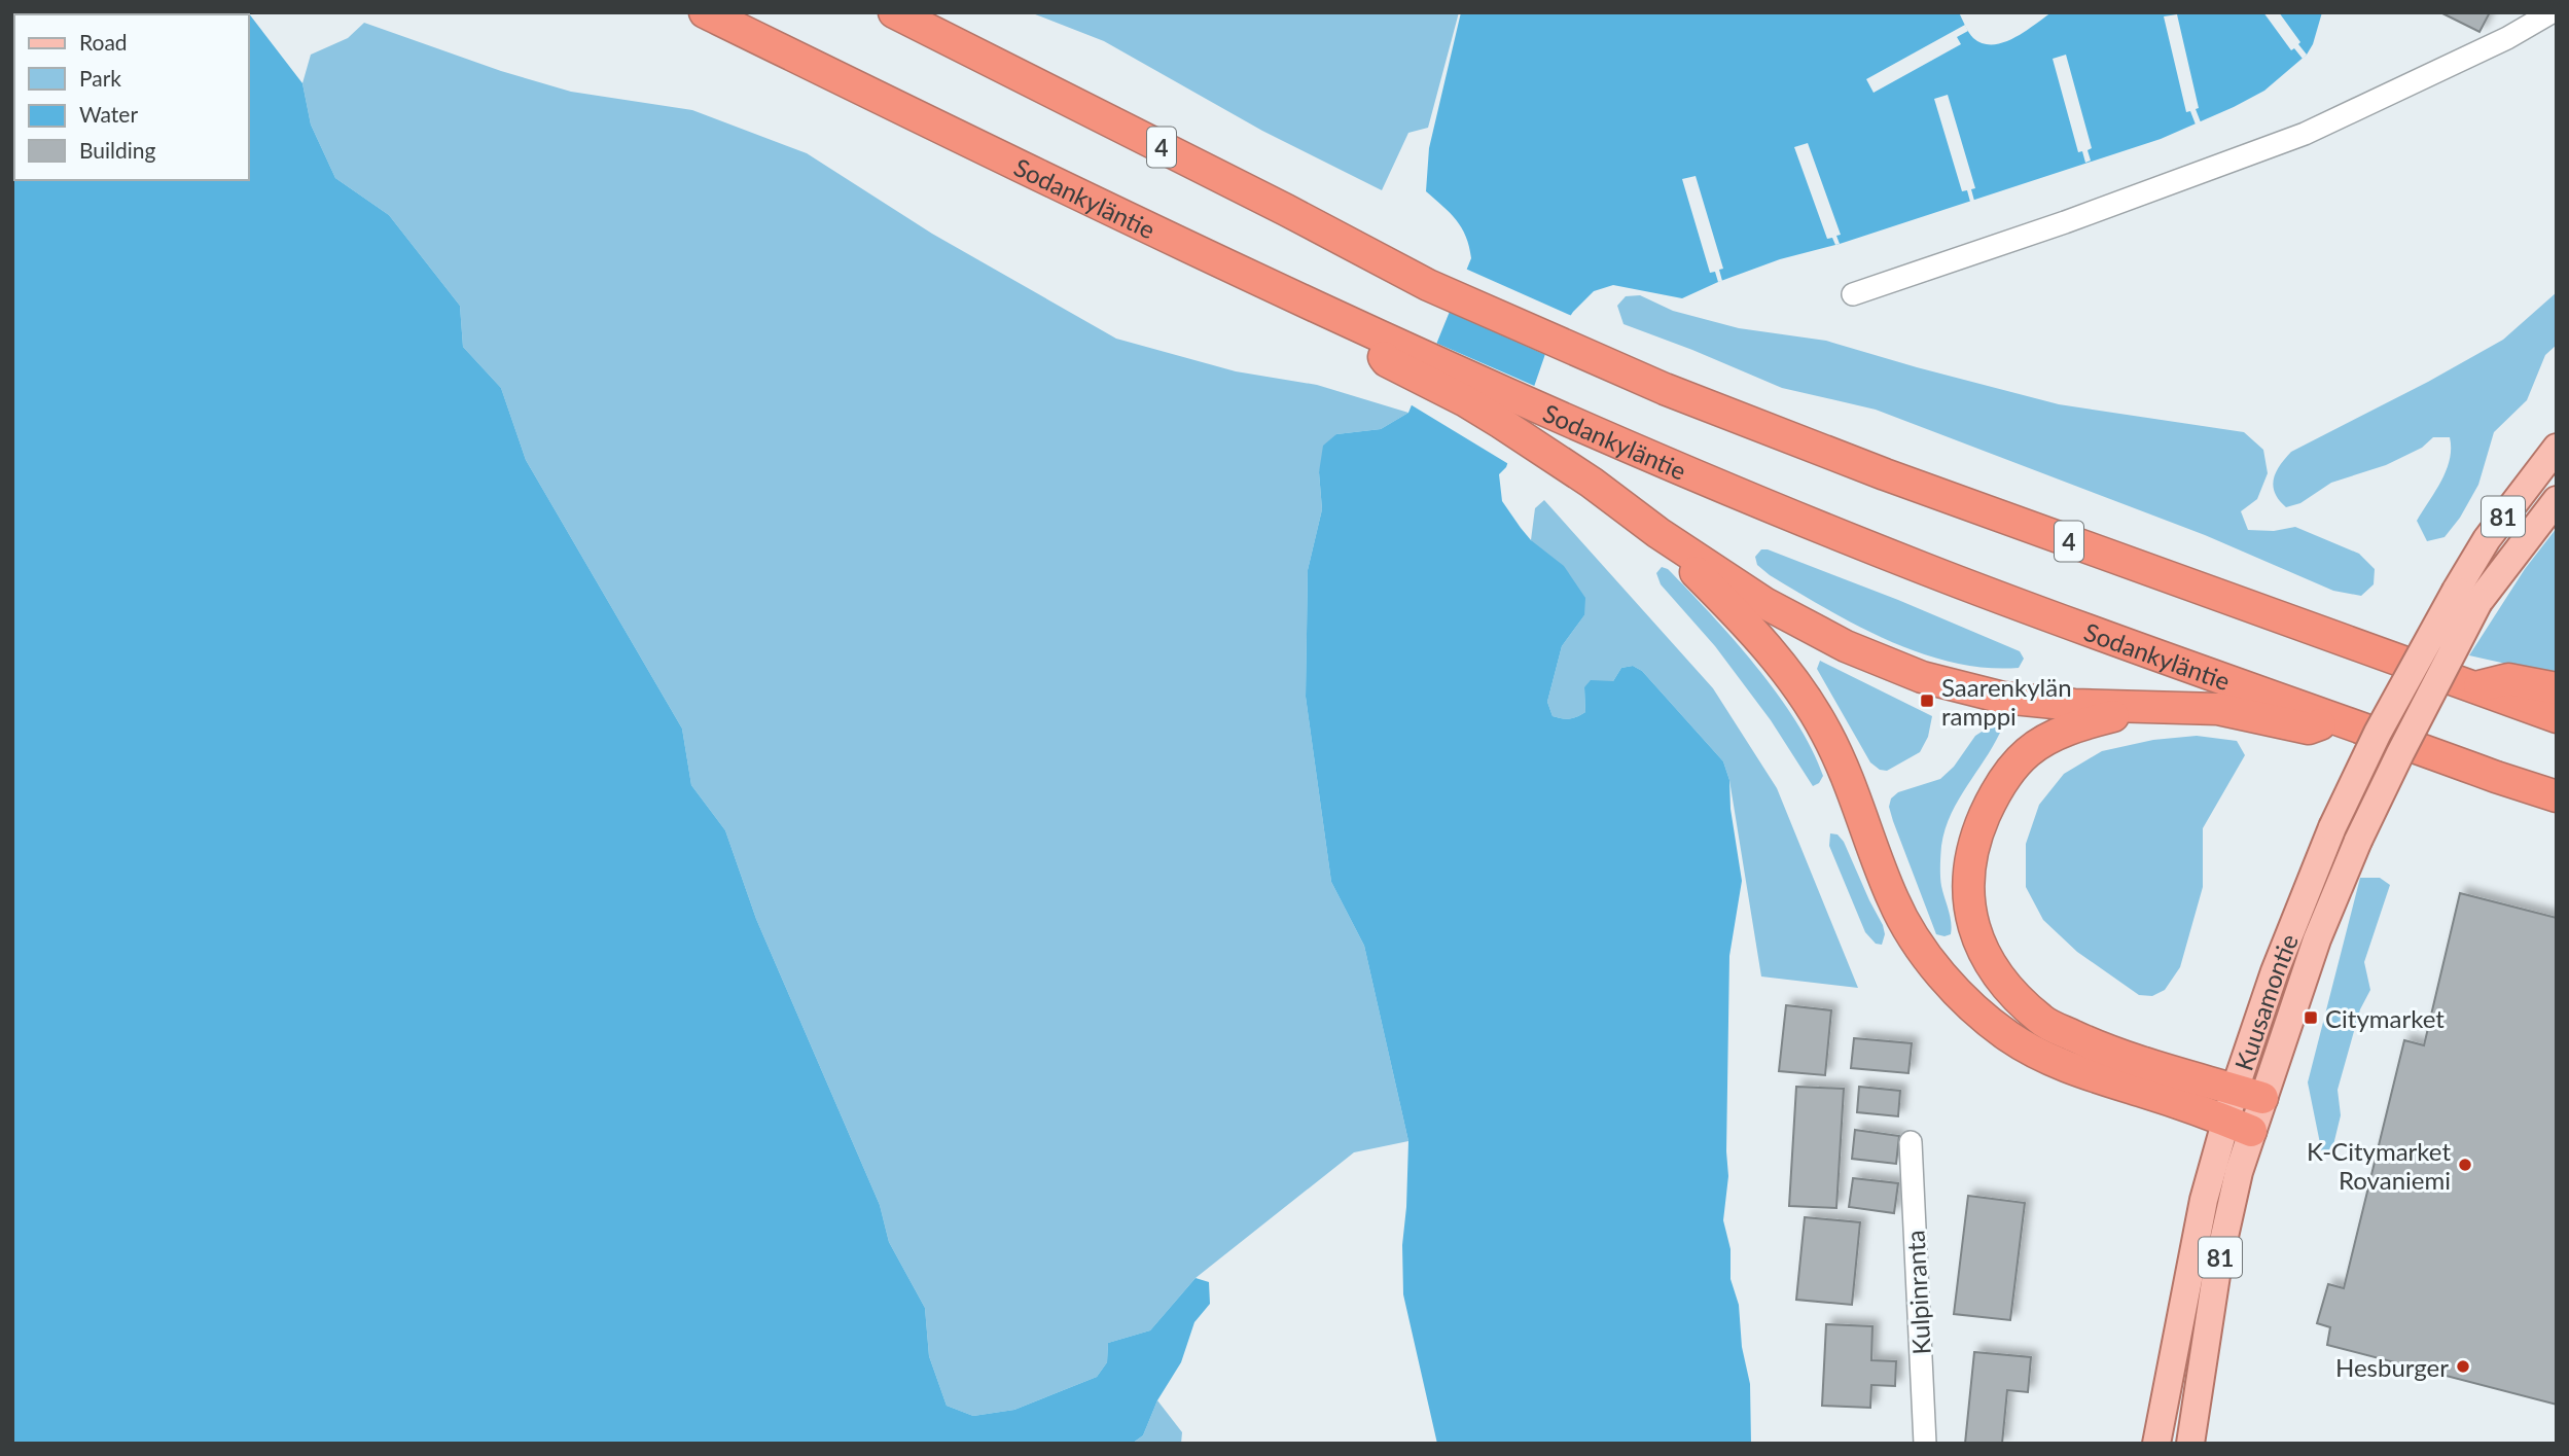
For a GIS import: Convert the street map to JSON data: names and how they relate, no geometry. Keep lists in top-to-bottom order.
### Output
{
  "streets": {
    "highway": ["4", "Sodankyläntie"],
    "main road": ["81", "Kuusamontie"],
    "street": ["Kulpinranta"]
  },
  "crossings": [
    ["81", "Kuusamontie"]
  ],
  "places": {
    "transit": ["Saarenkylän ramppi", "Citymarket"],
    "other": ["K-Citymarket Rovaniemi", "Hesburger"]
  },
  "legend": [
    "Road",
    "Park",
    "Water",
    "Building"
  ]
}
